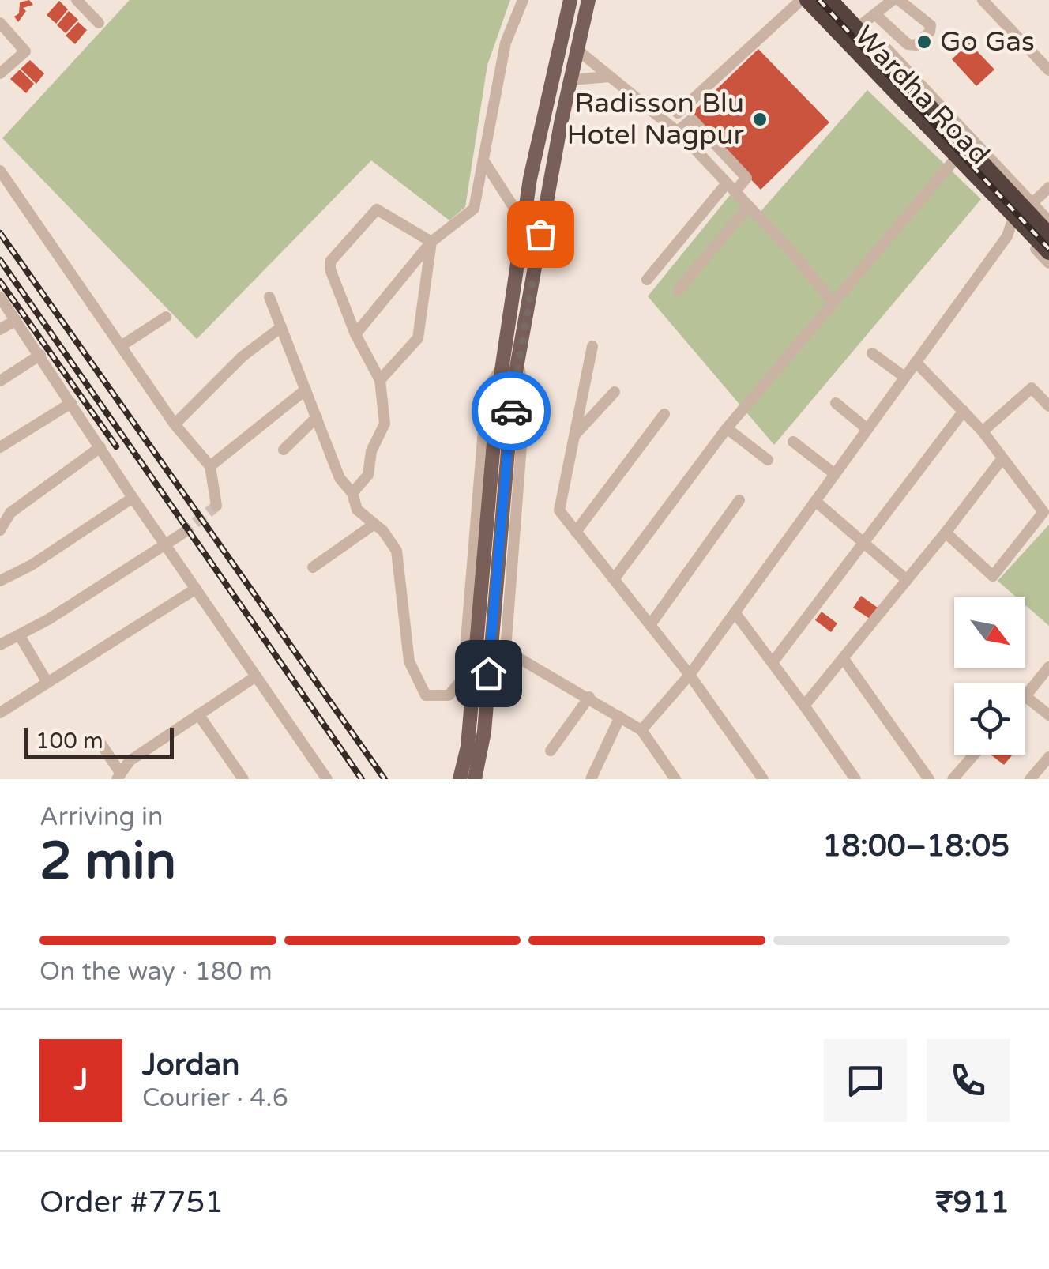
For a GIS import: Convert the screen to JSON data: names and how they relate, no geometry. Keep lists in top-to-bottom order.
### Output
{
  "streets": {
    "street": ["Wardha Road"]
  },
  "places": ["Go Gas", "Radisson Blu Hotel Nagpur"],
  "scale_bar": "100 m",
  "north": "bottom right",
  "page": {
    "scale": "100 m",
    "heading": ["2 min", "Arriving in", "18:00–18:05"],
    "panel": [
      "Jordan",
      "Courier · 4.6",
      "Order #7751",
      "₹911"
    ],
    "bar": "On the way · 180 m",
    "round": "J"
  }
}
